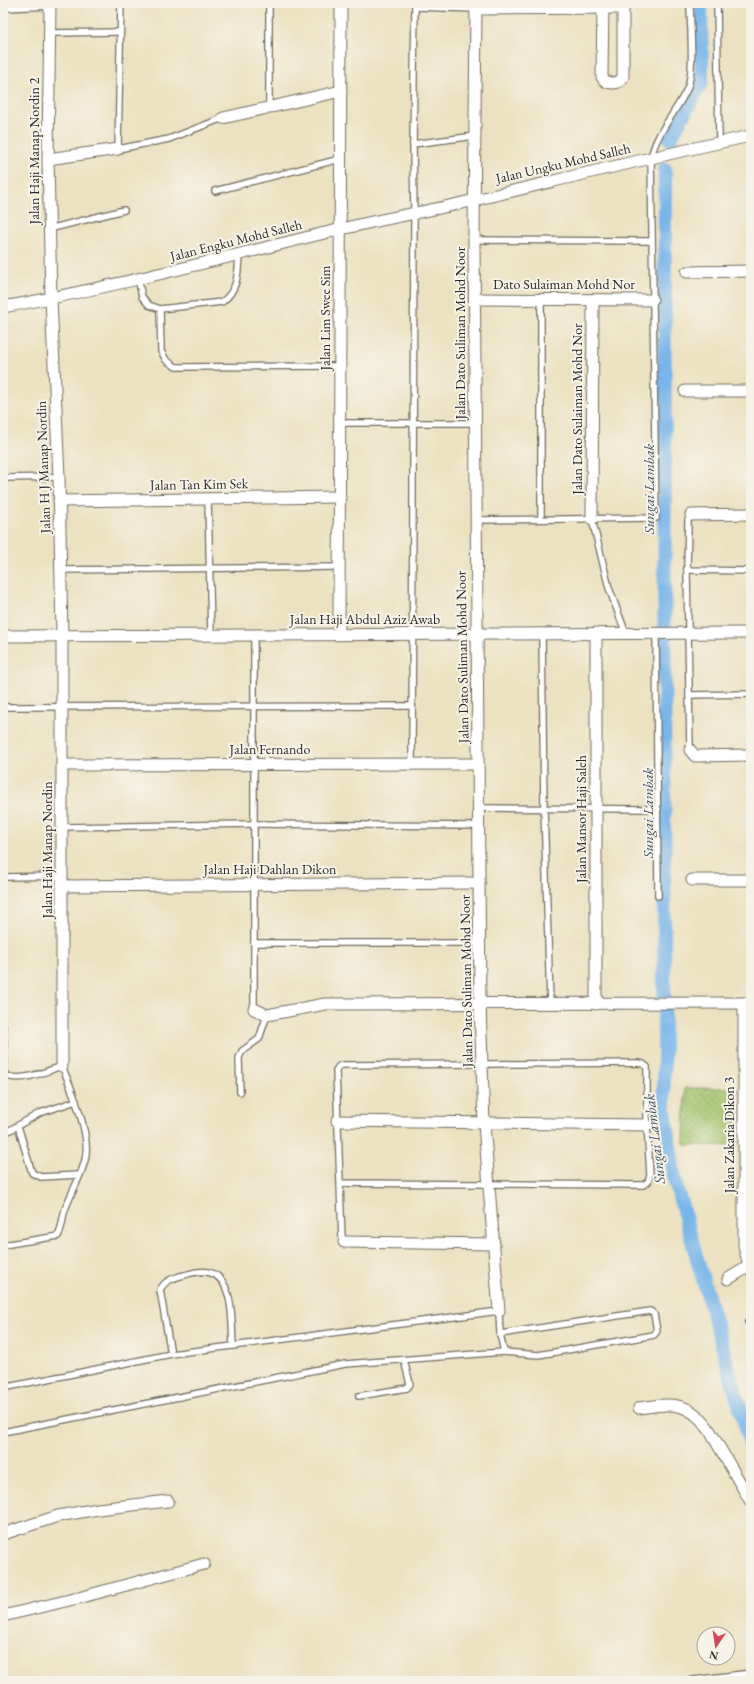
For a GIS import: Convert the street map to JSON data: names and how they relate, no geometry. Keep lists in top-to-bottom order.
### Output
{
  "streets": {
    "street": [
      "Jalan Haji Manap Nordin 2",
      "Jalan Ungku Mohd Salleh",
      "Jalan Engku Mohd Salleh",
      "Dato Sulaiman Mohd Nor",
      "Jalan Lim Swee Sim",
      "Jalan Dato Suliman Mohd Noor",
      "Jalan Dato Sulaiman Mohd Nor",
      "Jalan H J Manap Nordin",
      "Jalan Tan Kim Sek",
      "Jalan Haji Abdul Aziz Awab",
      "Jalan Fernando",
      "Jalan Mansor Haji Saleh",
      "Jalan Haji Manap Nordin",
      "Jalan Haji Dahlan Dikon",
      "Jalan Zakaria Dikon 3"
    ]
  },
  "crossings": [
    ["Jalan Haji Manap Nordin 2", "Jalan Engku Mohd Salleh"],
    ["Jalan Haji Manap Nordin 2", "Jalan H J Manap Nordin"],
    ["Jalan Ungku Mohd Salleh", "Jalan Engku Mohd Salleh"],
    ["Jalan Ungku Mohd Salleh", "Jalan Dato Suliman Mohd Noor"],
    ["Jalan Engku Mohd Salleh", "Jalan Lim Swee Sim"],
    ["Jalan Engku Mohd Salleh", "Jalan Dato Suliman Mohd Noor"],
    ["Jalan Engku Mohd Salleh", "Jalan H J Manap Nordin"],
    ["Dato Sulaiman Mohd Nor", "Jalan Dato Suliman Mohd Noor"],
    ["Dato Sulaiman Mohd Nor", "Jalan Dato Sulaiman Mohd Nor"],
    ["Jalan Lim Swee Sim", "Jalan Tan Kim Sek"],
    ["Jalan Lim Swee Sim", "Jalan Haji Abdul Aziz Awab"],
    ["Jalan Dato Suliman Mohd Noor", "Jalan Haji Abdul Aziz Awab"],
    ["Jalan Dato Suliman Mohd Noor", "Jalan Fernando"],
    ["Jalan Dato Suliman Mohd Noor", "Jalan Haji Dahlan Dikon"],
    ["Jalan H J Manap Nordin", "Jalan Tan Kim Sek"],
    ["Jalan H J Manap Nordin", "Jalan Haji Abdul Aziz Awab"],
    ["Jalan H J Manap Nordin", "Jalan Haji Manap Nordin"],
    ["Jalan Haji Abdul Aziz Awab", "Jalan Mansor Haji Saleh"],
    ["Jalan Haji Abdul Aziz Awab", "Jalan Haji Manap Nordin"],
    ["Jalan Fernando", "Jalan Haji Manap Nordin"],
    ["Jalan Haji Manap Nordin", "Jalan Haji Dahlan Dikon"]
  ],
  "water": ["Sungai Lambak"],
  "north": "bottom"
}
